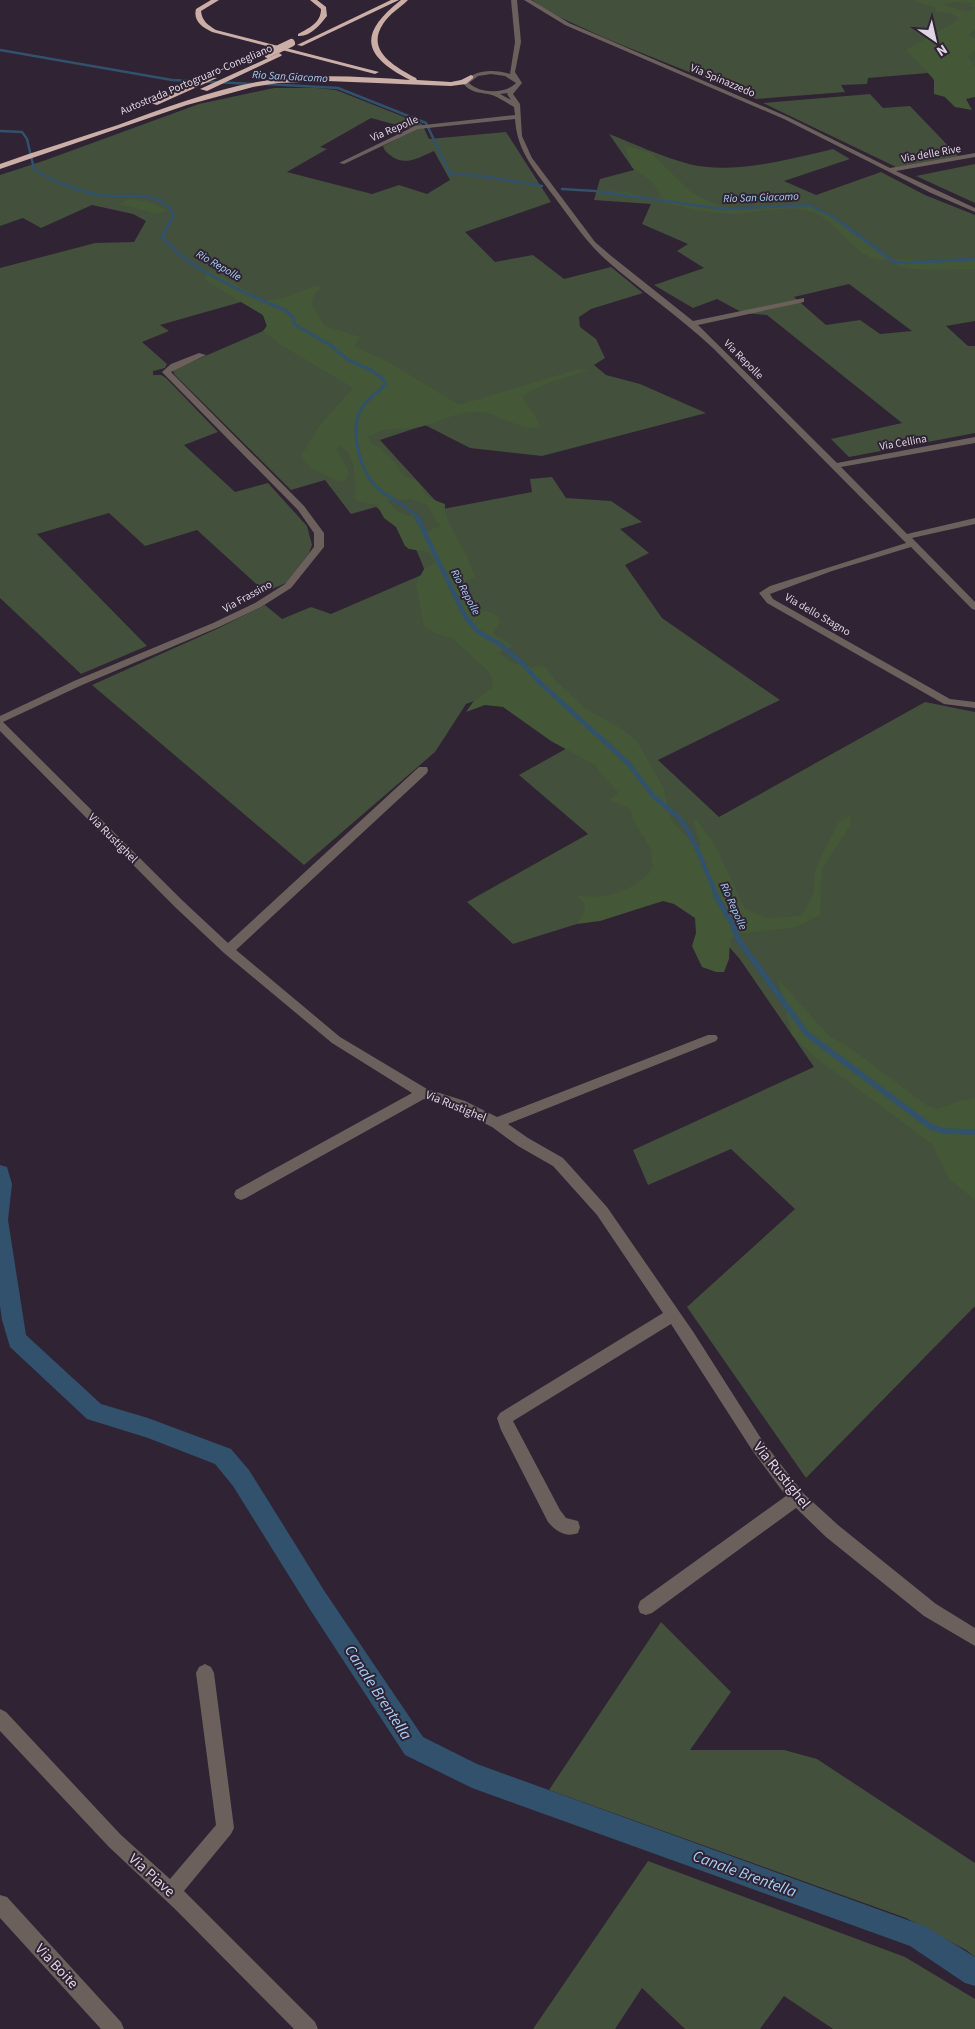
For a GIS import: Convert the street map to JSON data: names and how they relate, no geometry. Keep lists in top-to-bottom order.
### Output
{
  "streets": {
    "highway": ["Autostrada Portogruaro-Conegliano"],
    "street": [
      "Via Spinazzedo",
      "Via Repolle",
      "Via delle Rive",
      "Via Cellina",
      "Via Frassino",
      "Via dello Stagno",
      "Via Rustighel",
      "Via Piave",
      "Via Boite"
    ]
  },
  "crossings": [
    ["Via Spinazzedo", "Via delle Rive"],
    ["Via Repolle", "Via Cellina"],
    ["Via Repolle", "Via dello Stagno"]
  ],
  "water": ["Rio San Giacomo", "Rio Repolle", "Canale Brentella"],
  "north": "bottom right"
}
